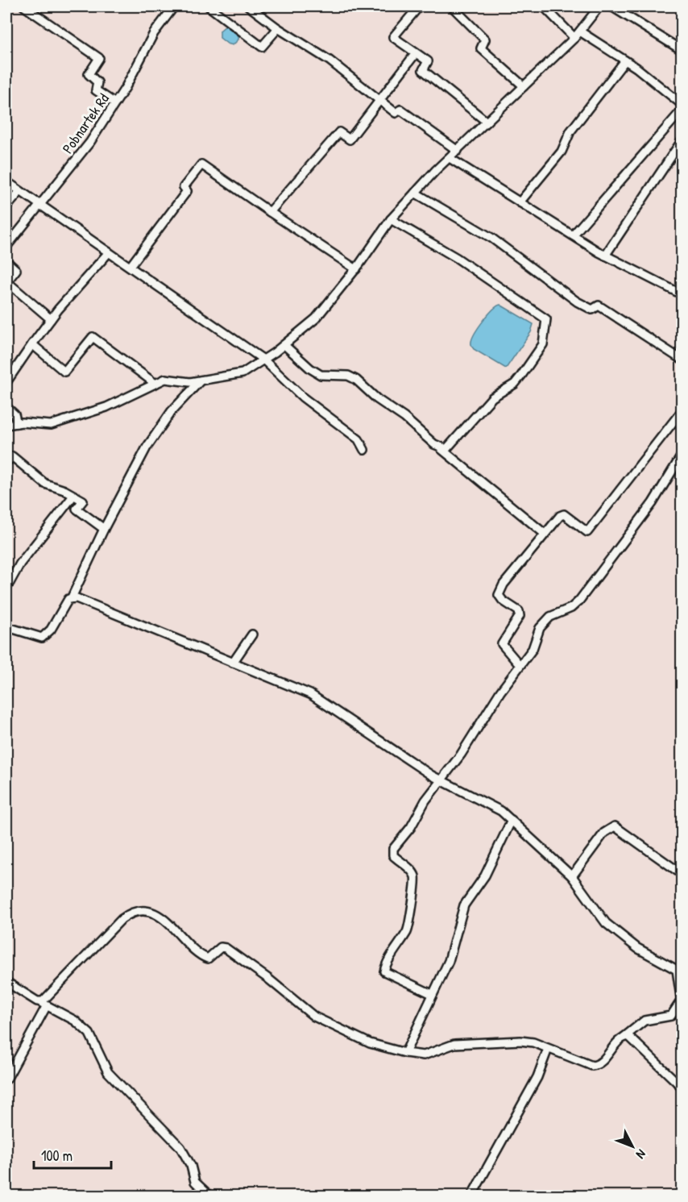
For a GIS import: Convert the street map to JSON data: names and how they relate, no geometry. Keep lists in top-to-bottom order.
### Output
{
  "streets": {
    "street": ["Pobnartek Rd"]
  },
  "scale_bar": "100 m",
  "north": "bottom right"
}
